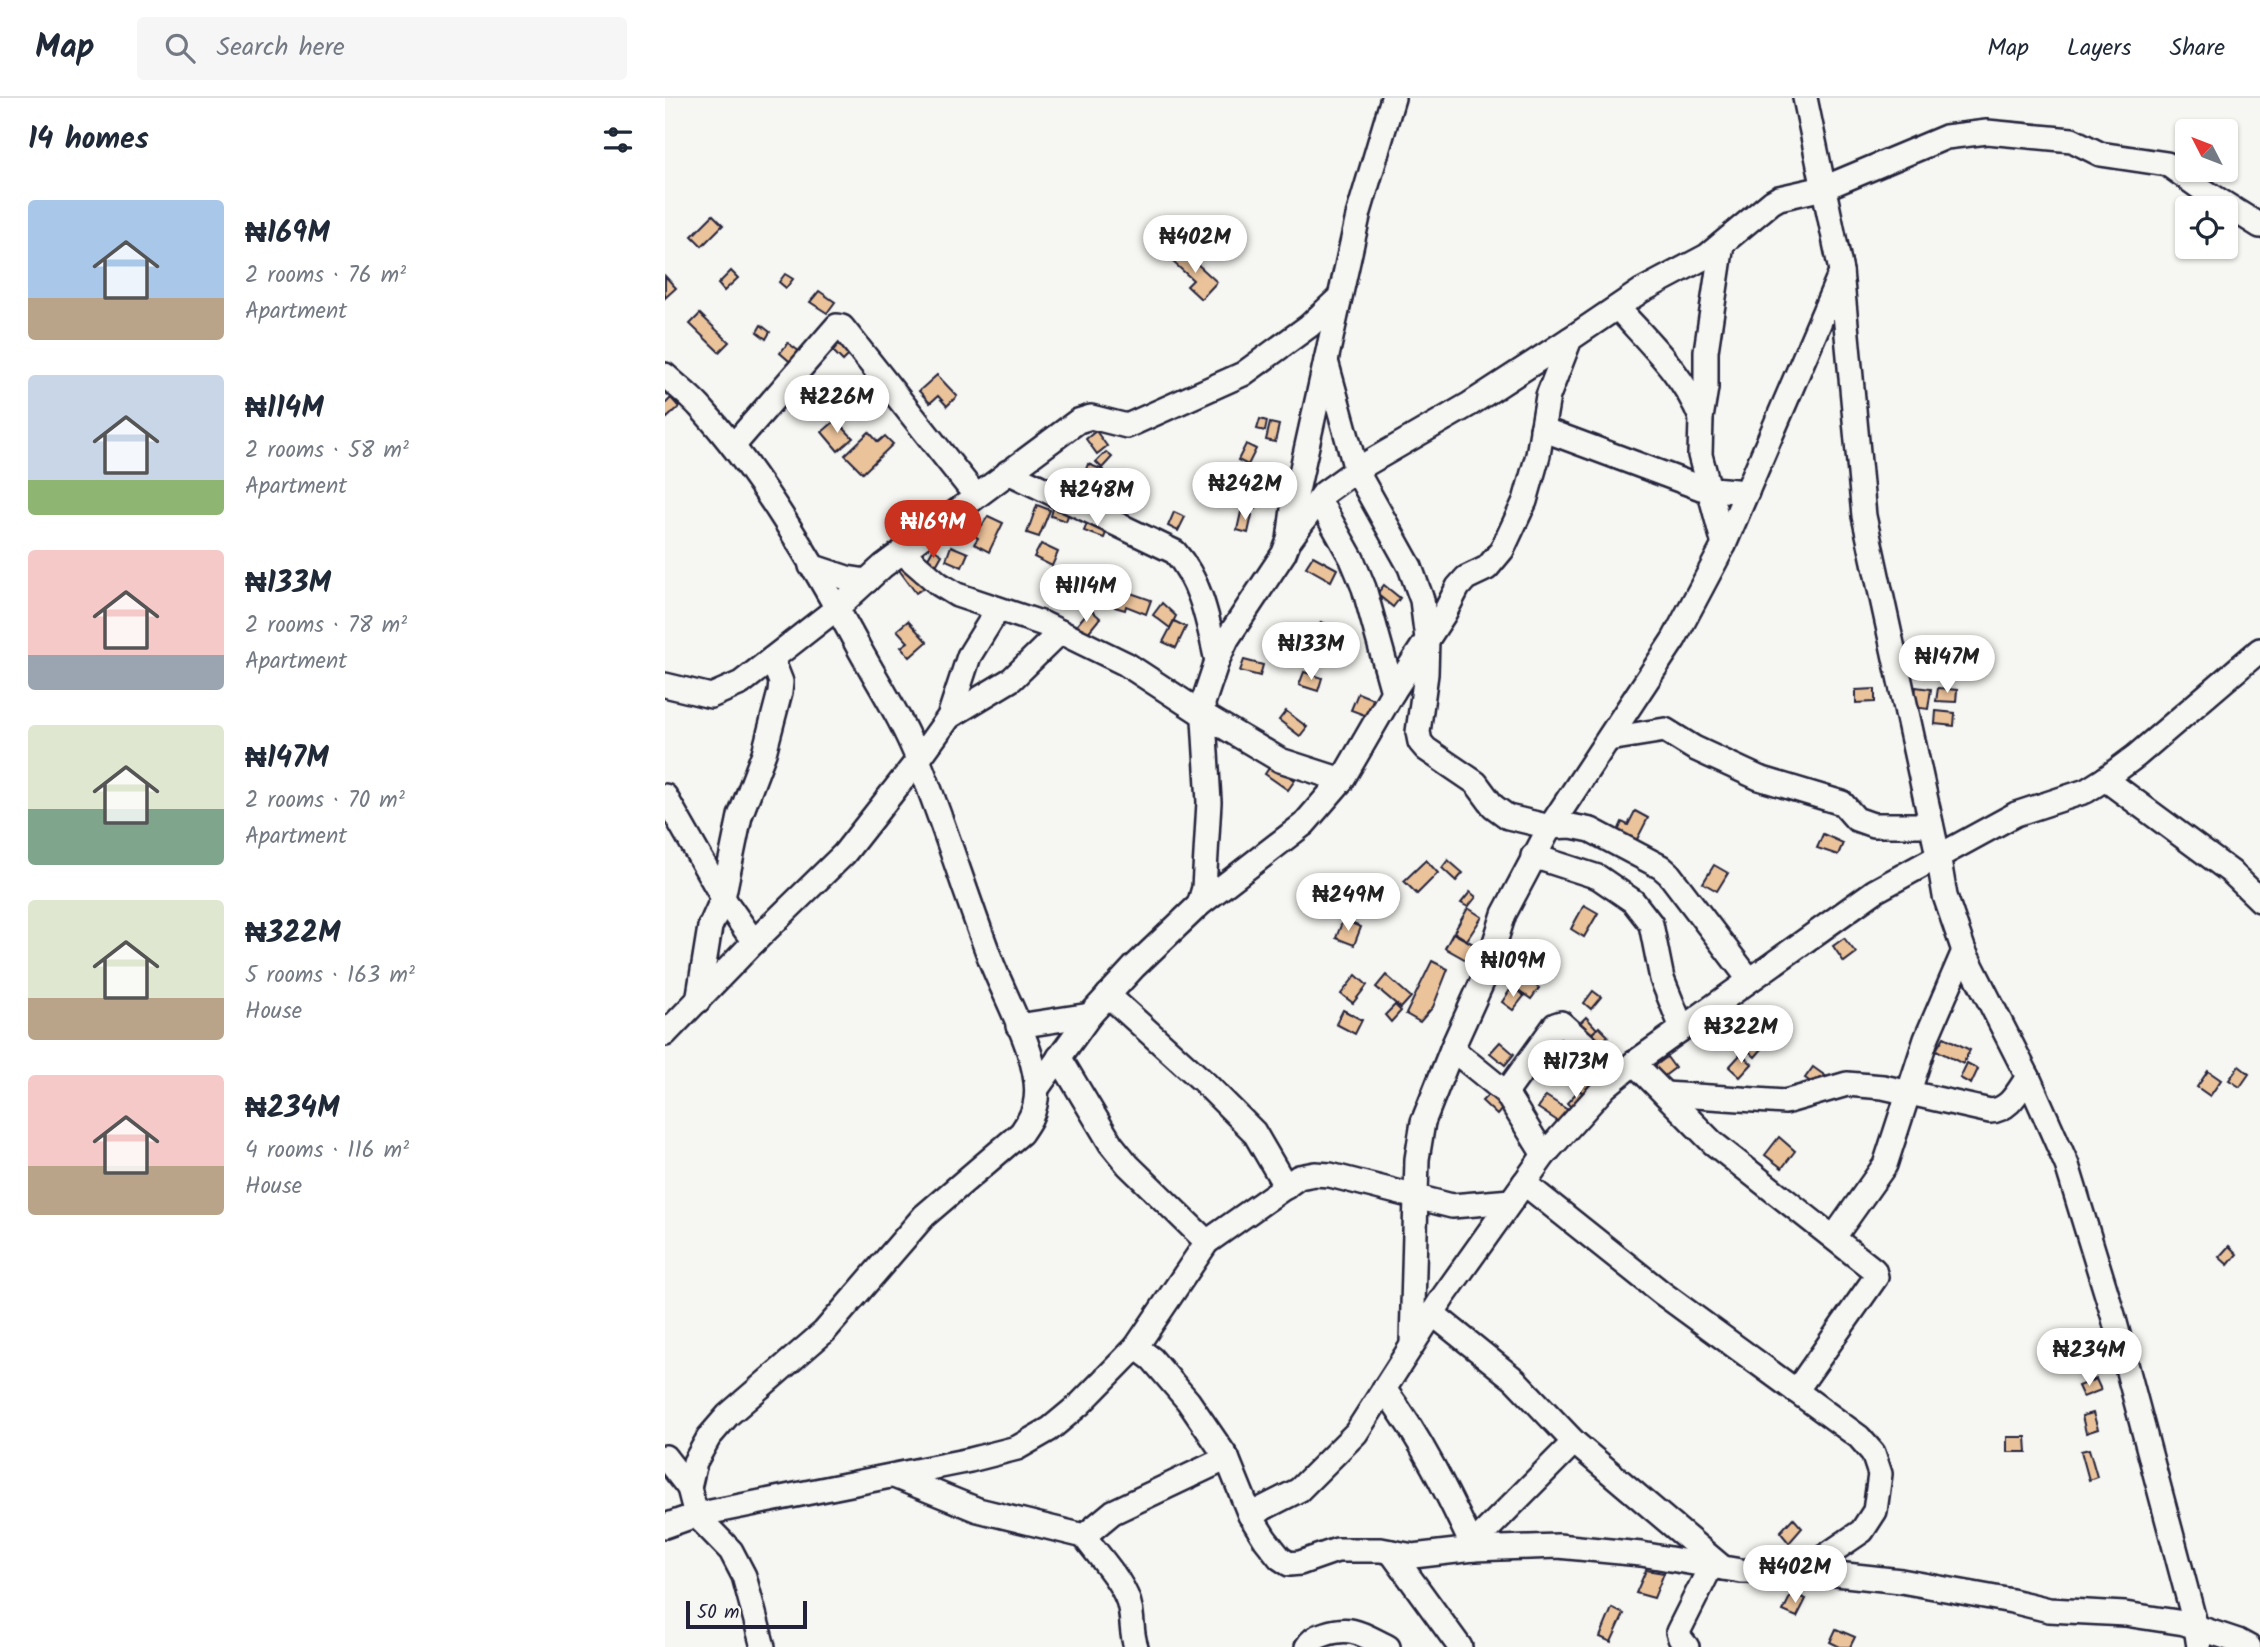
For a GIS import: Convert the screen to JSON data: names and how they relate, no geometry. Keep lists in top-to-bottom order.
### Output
{
  "scale_bar": "50 m",
  "north": "top left",
  "page": {
    "header": "Map",
    "search": "Search here",
    "nav": ["Map", "Layers", "Share"],
    "heading": "14 homes",
    "list": [
      {
        "name": "₦169M",
        "note": "2 rooms · 76 m² · Apartment"
      },
      {
        "name": "₦114M",
        "note": "2 rooms · 58 m² · Apartment"
      },
      {
        "name": "₦133M",
        "note": "2 rooms · 78 m² · Apartment"
      },
      {
        "name": "₦147M",
        "note": "2 rooms · 70 m² · Apartment"
      },
      {
        "name": "₦322M",
        "note": "5 rooms · 163 m² · House"
      },
      {
        "name": "₦234M",
        "note": "4 rooms · 116 m² · House"
      }
    ],
    "price": [
      "₦402M",
      "₦226M",
      "₦242M",
      "₦248M",
      "₦169M",
      "₦114M",
      "₦133M",
      "₦147M",
      "₦249M",
      "₦109M",
      "₦322M",
      "₦173M",
      "₦234M",
      "₦402M"
    ],
    "scale": "50 m"
  }
}
